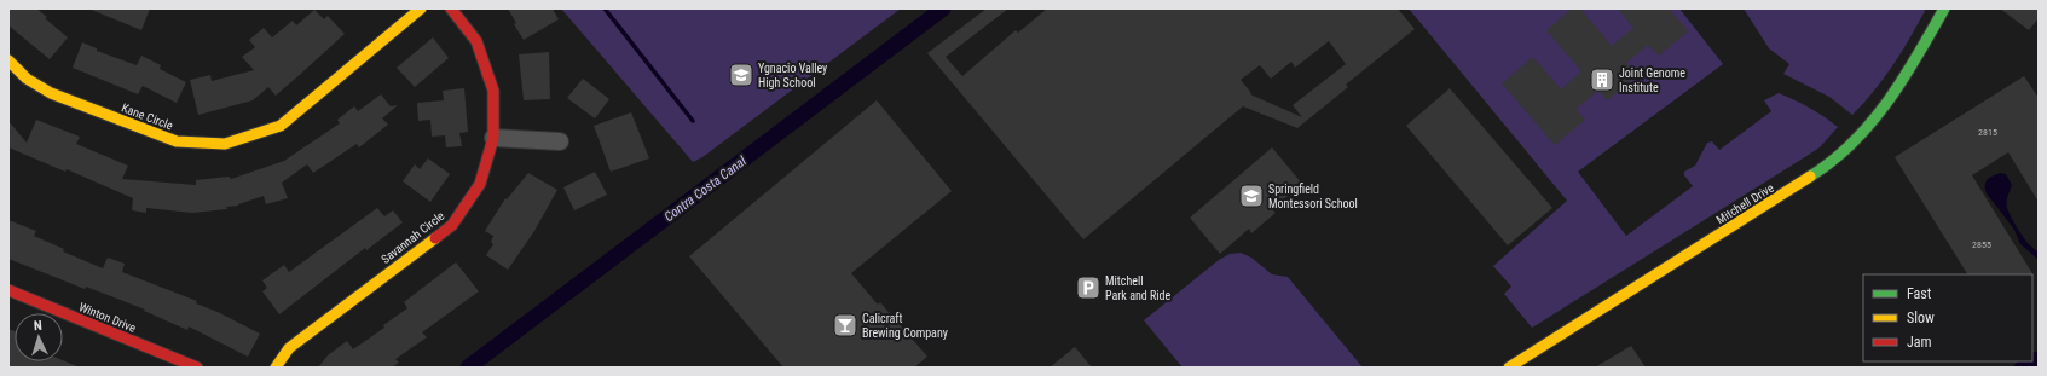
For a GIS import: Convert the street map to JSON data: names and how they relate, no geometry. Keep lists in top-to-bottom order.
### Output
{
  "streets": {
    "street": [
      "Kane Circle",
      "Mitchell Drive",
      "Savannah Circle",
      "Winton Drive"
    ]
  },
  "water": ["Contra Costa Canal"],
  "places": {
    "school or university": ["Ygnacio Valley High School", "Springfield Montessori School"],
    "building": ["Joint Genome Institute"],
    "parking": ["Mitchell Park and Ride"],
    "bar": ["Calicraft Brewing Company"]
  },
  "house_numbers": ["2815", "2855"],
  "legend": ["Fast", "Slow", "Jam"],
  "north": "top"
}
